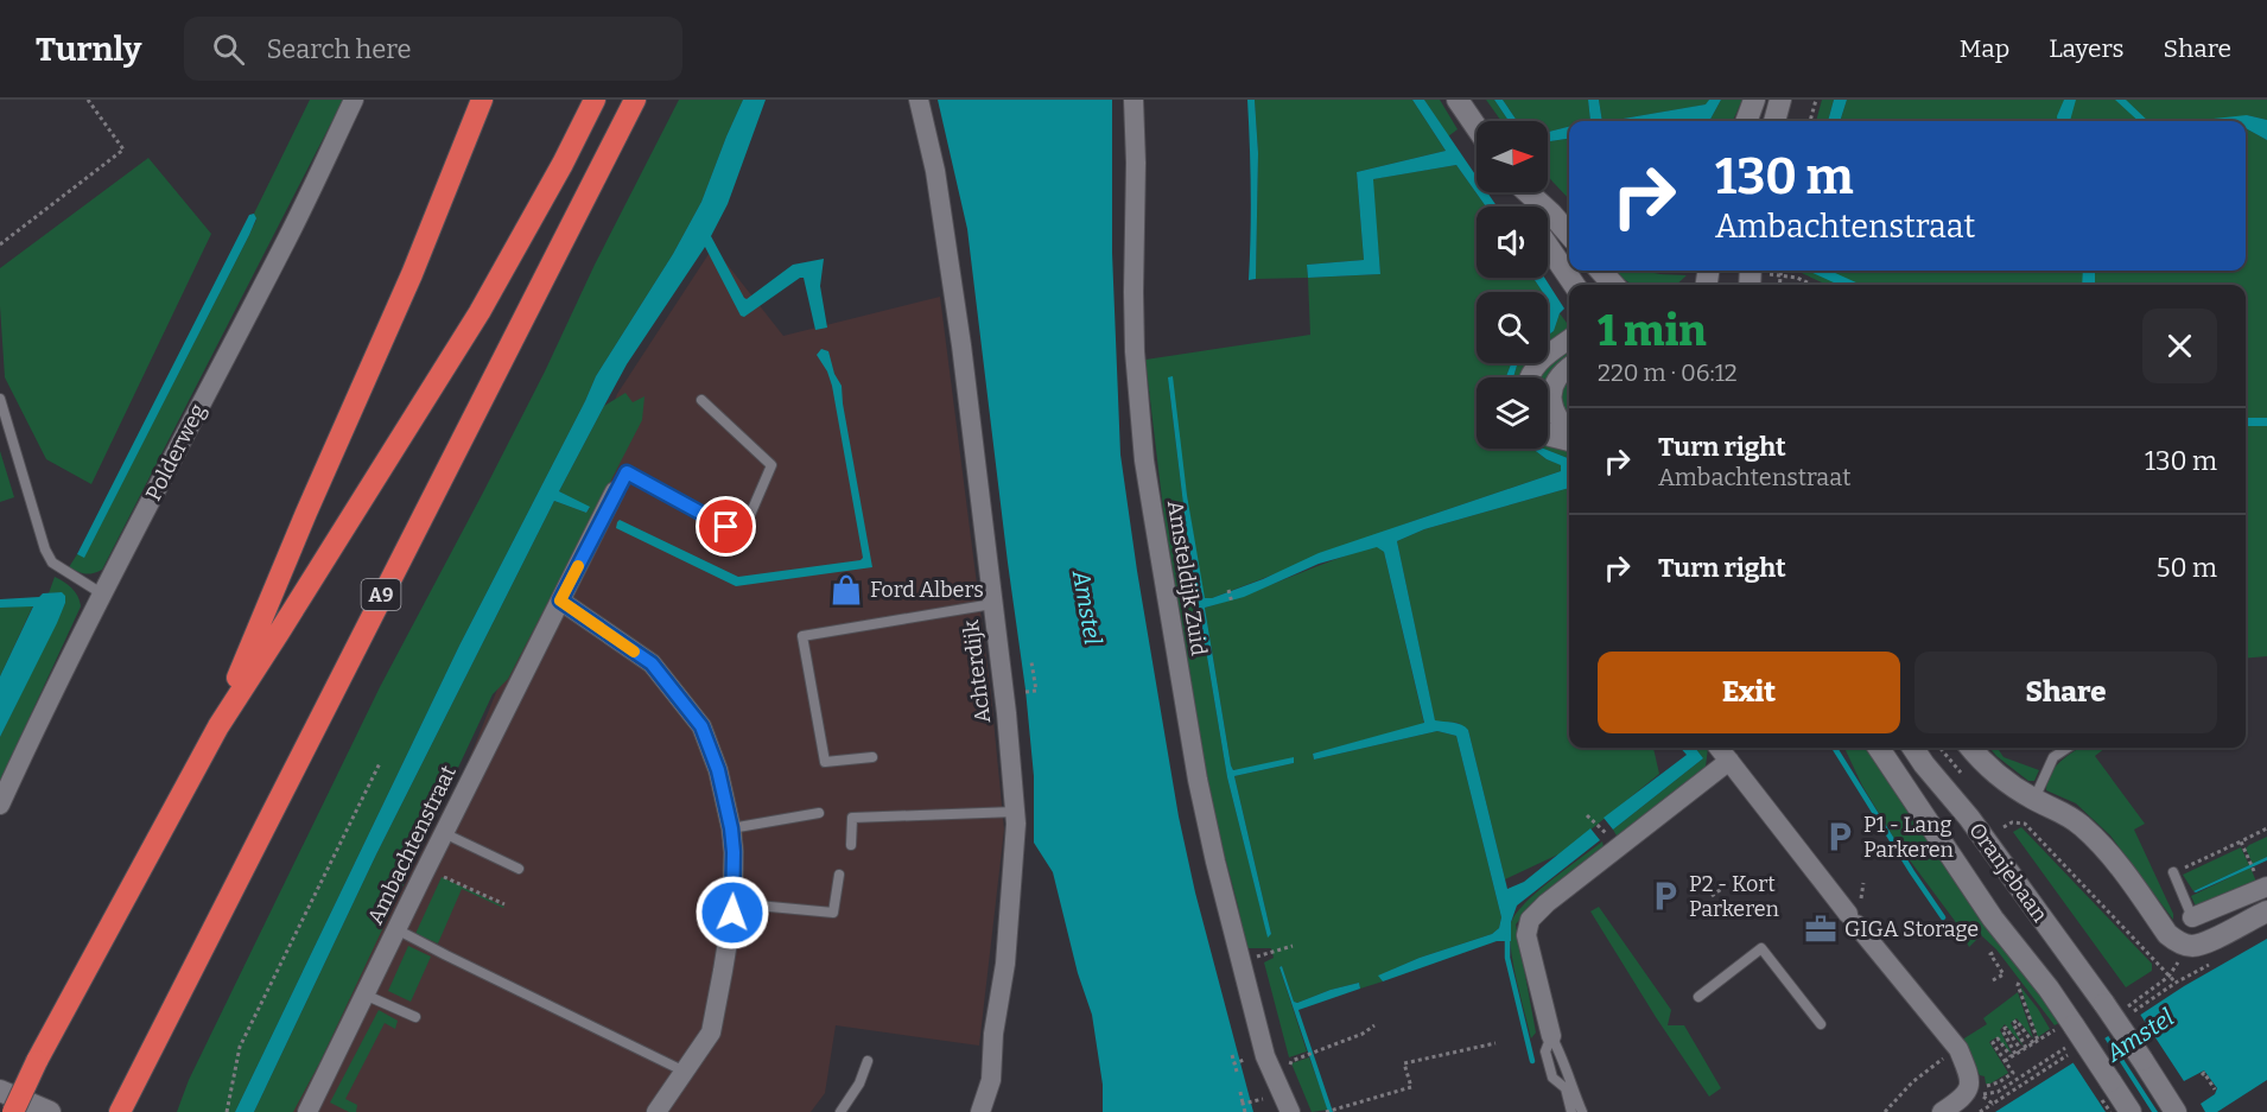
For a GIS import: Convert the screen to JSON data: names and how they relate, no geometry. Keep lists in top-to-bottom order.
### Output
{
  "streets": {
    "highway": ["A9"],
    "main road": ["Oranjebaan"],
    "street": [
      "Polderweg",
      "Amsteldijk Zuid",
      "Achterdijk",
      "Ambachtenstraat"
    ]
  },
  "water": ["Amstel"],
  "places": {
    "shop": ["Ford Albers"],
    "parking": ["P1 - Lang Parkeren", "P2 - Kort Parkeren"],
    "office": ["GIGA Storage"]
  },
  "north": "right",
  "page": {
    "header": "Turnly",
    "search": "Search here",
    "nav": ["Map", "Layers", "Share"],
    "turn": ["130 m", "Ambachtenstraat"],
    "heading": ["1 min", "220 m · 06:12"],
    "list": [
      {
        "name": "Turn right",
        "note": "Ambachtenstraat",
        "value": "130 m"
      },
      {
        "name": "Turn right",
        "value": "50 m"
      }
    ],
    "buttons": ["Exit", "Share"]
  }
}
